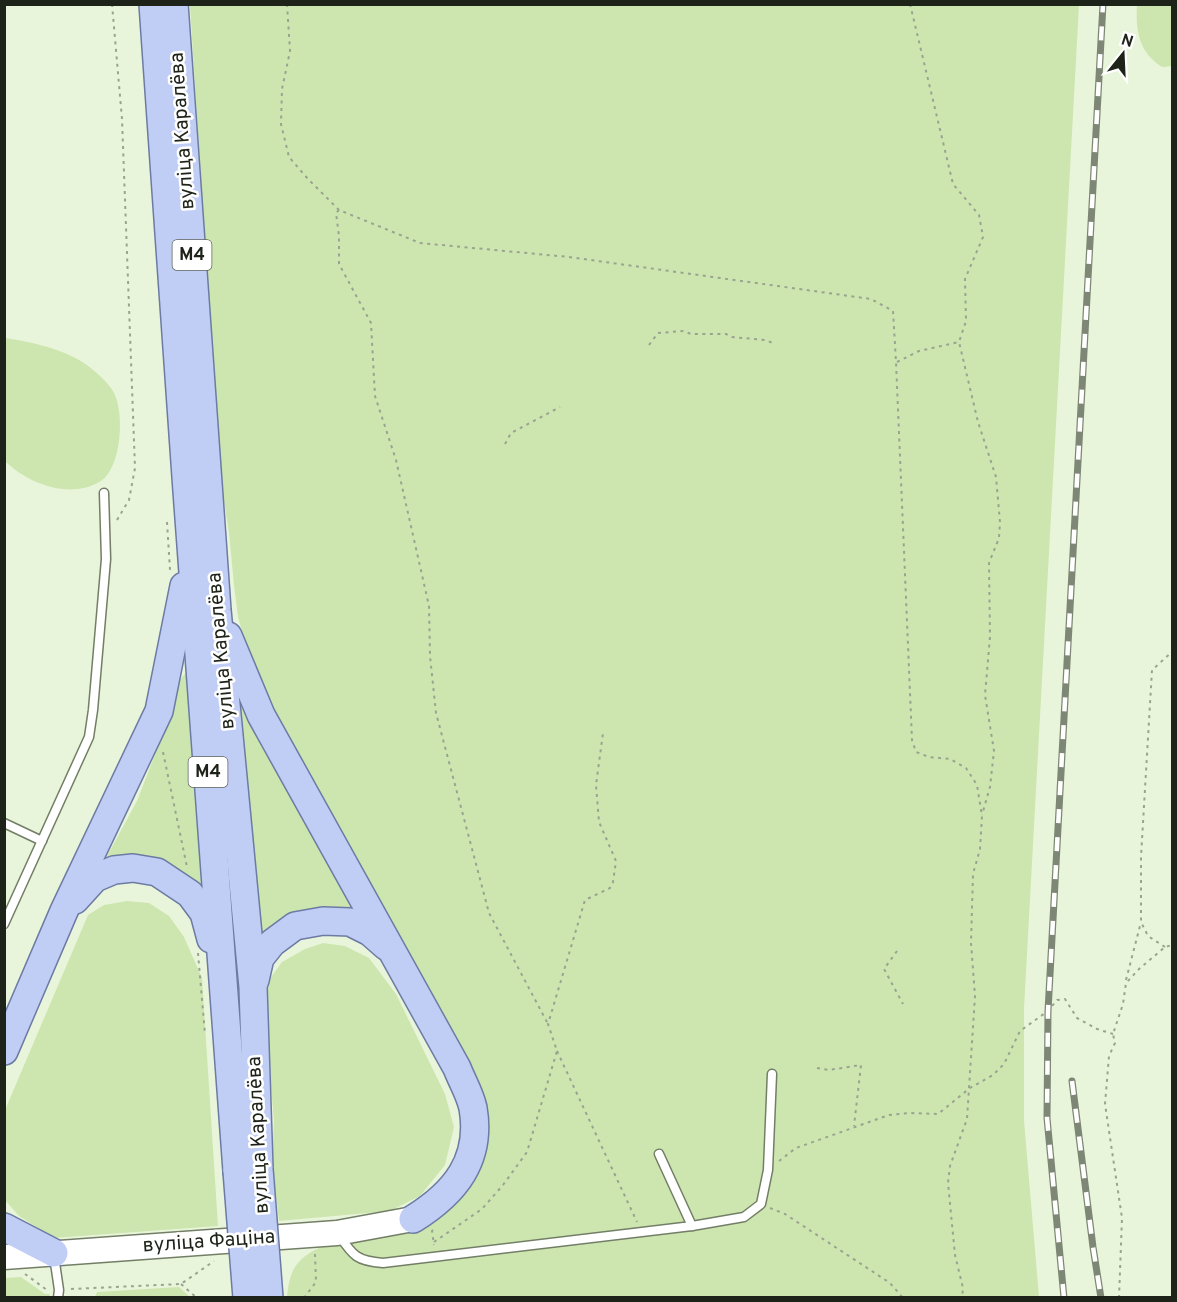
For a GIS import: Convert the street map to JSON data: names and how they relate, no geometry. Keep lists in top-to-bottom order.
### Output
{
  "streets": {
    "main road": ["вуліца Каралёва", "М4", "вуліца Фаціна"]
  },
  "north": "top"
}
